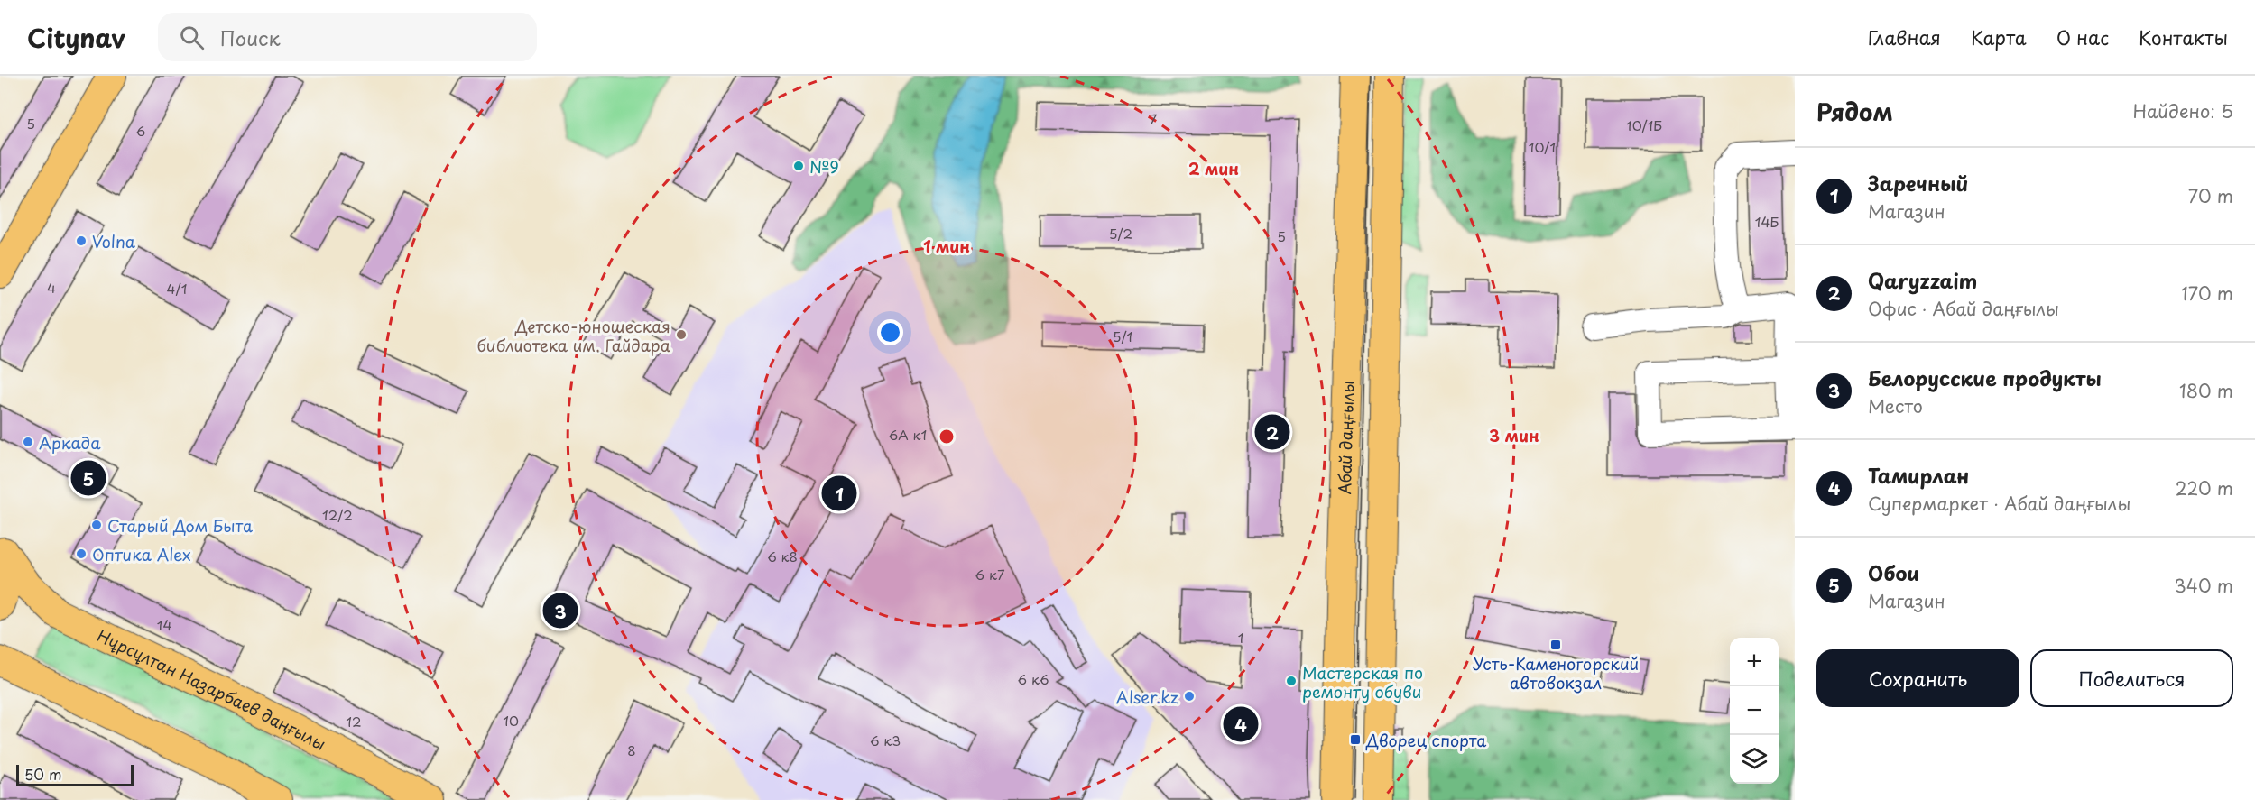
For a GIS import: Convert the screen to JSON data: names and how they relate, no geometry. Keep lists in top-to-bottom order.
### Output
{
  "streets": {
    "main road": ["Абай даңғылы", "Нұрсұлтан Назарбаев даңғылы"]
  },
  "places": {
    "other": [
      "№9",
      "Volna",
      "Детско-юношеская библиотека им. Гайдара",
      "Аркада",
      "Старый Дом Быта",
      "Оптика Alex",
      "Мастерская по ремонту обуви",
      "Alser.kz"
    ],
    "transit": ["Усть-Каменогорский автовокзал", "Дворец спорта"]
  },
  "house_numbers": [
    "7",
    "5",
    "10/1Б",
    "6",
    "10/1",
    "14Б",
    "5/2",
    "5",
    "4",
    "4/1",
    "5/1",
    "6А к1",
    "12/2",
    "6 к8",
    "6 к7",
    "14",
    "1",
    "6 к6",
    "10",
    "12",
    "6 к3",
    "8"
  ],
  "scale_bar": "50 m",
  "page": {
    "header": "Citynav",
    "search": "Поиск",
    "nav": [
      "Главная",
      "Карта",
      "О нас",
      "Контакты"
    ],
    "heading": ["Рядом", "Найдено: 5"],
    "list": [
      {
        "mark": "1",
        "name": "Заречный",
        "note": "Магазин",
        "value": "70 m"
      },
      {
        "mark": "2",
        "name": "Qaryzzaim",
        "note": "Офис · Абай даңғылы",
        "value": "170 m"
      },
      {
        "mark": "3",
        "name": "Белорусские продукты",
        "note": "Место",
        "value": "180 m"
      },
      {
        "mark": "4",
        "name": "Тамирлан",
        "note": "Супермаркет · Абай даңғылы",
        "value": "220 m"
      },
      {
        "mark": "5",
        "name": "Обои",
        "note": "Магазин",
        "value": "340 m"
      }
    ],
    "pins": [
      "2",
      "5",
      "1",
      "3",
      "4"
    ],
    "buttons": ["Сохранить", "Поделиться"],
    "map_buttons": ["+", "−"],
    "scale": "50 m"
  },
  "rings": ["2 мин", "1 мин", "3 мин"]
}
